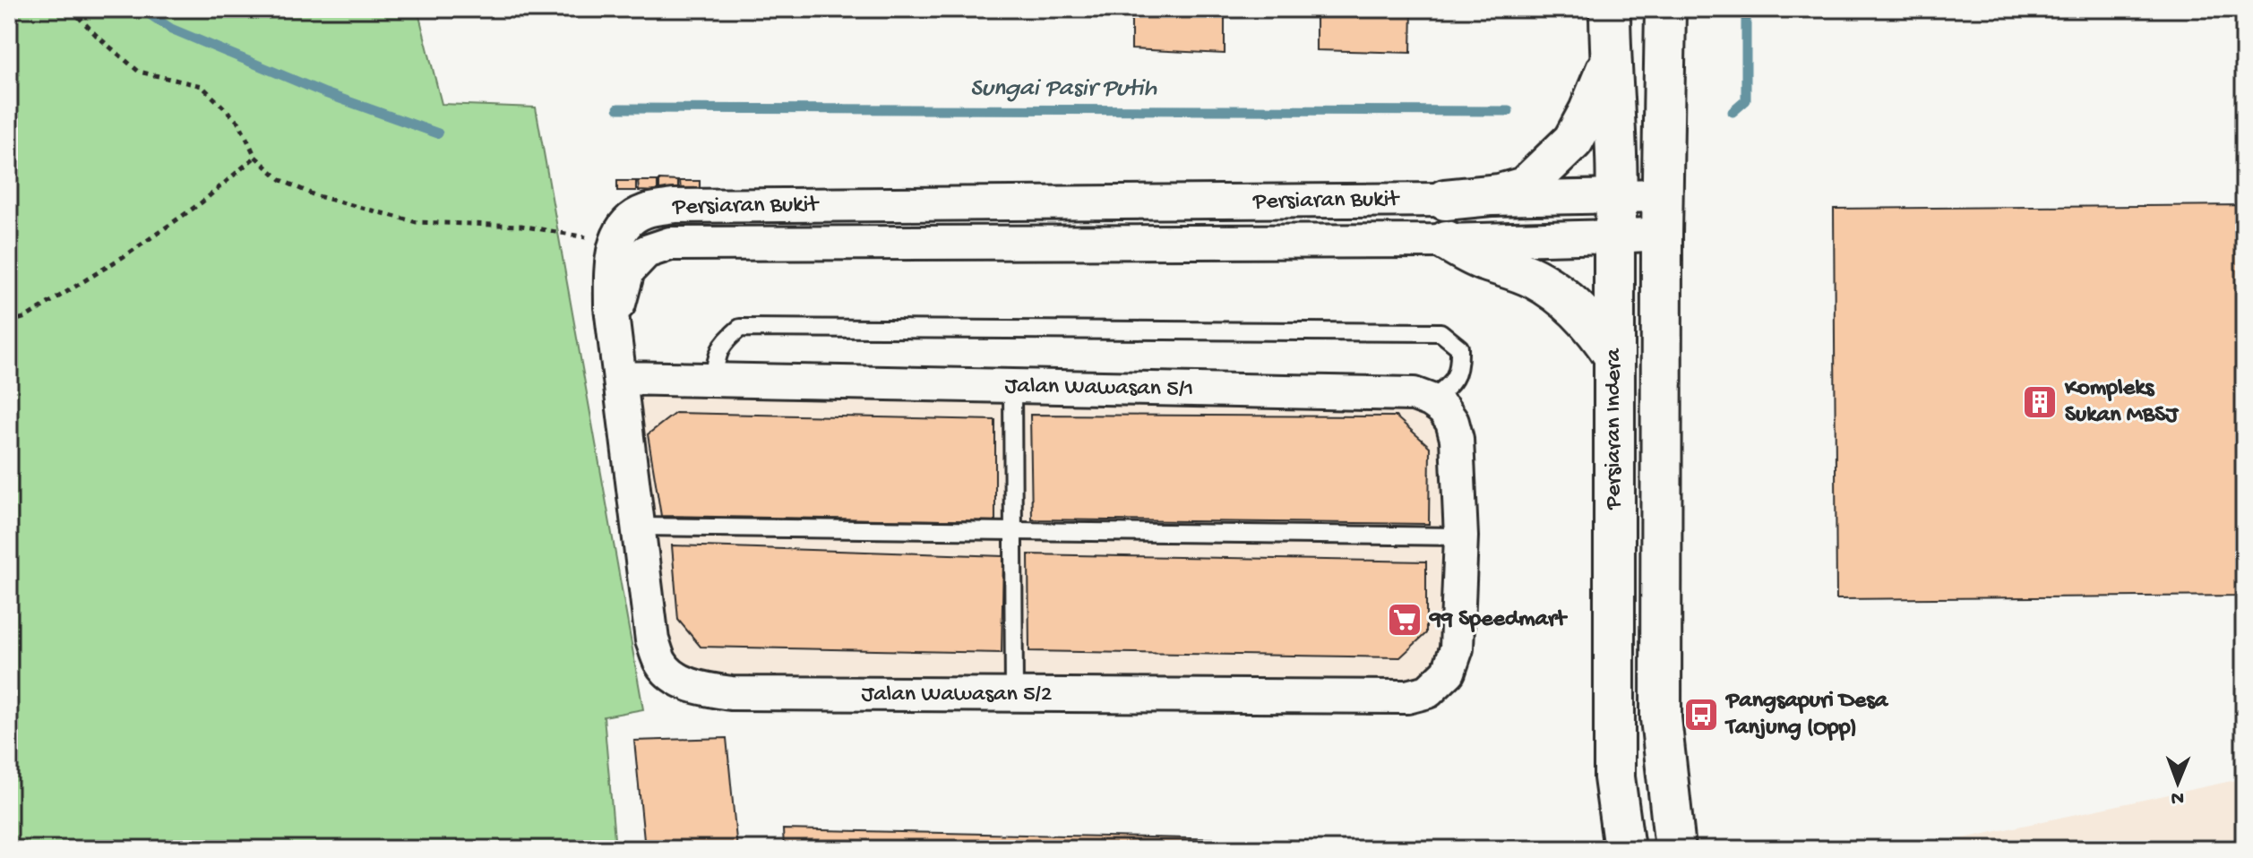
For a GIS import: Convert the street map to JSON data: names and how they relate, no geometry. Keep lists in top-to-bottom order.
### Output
{
  "streets": {
    "main road": ["Persiaran Indera"],
    "street": ["Persiaran Bukit", "Jalan Wawasan 5/1", "Jalan Wawasan 5/2"]
  },
  "crossings": [
    ["Persiaran Bukit", "Persiaran Indera"],
    ["Persiaran Bukit", "Jalan Wawasan 5/2"],
    ["Jalan Wawasan 5/1", "Jalan Wawasan 5/2"]
  ],
  "water": ["Sungai Pasir Putih"],
  "places": {
    "building": ["Kompleks Sukan MBSJ"],
    "supermarket": ["99 Speedmart"],
    "bus stop": ["Pangsapuri Desa Tanjung (Opp)"]
  },
  "north": "bottom"
}
